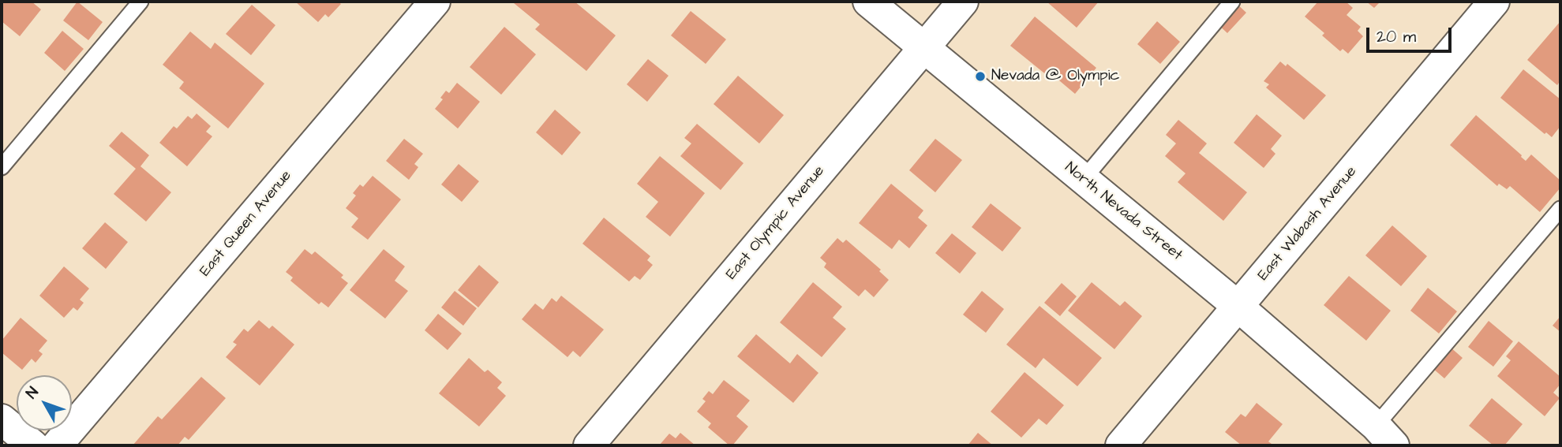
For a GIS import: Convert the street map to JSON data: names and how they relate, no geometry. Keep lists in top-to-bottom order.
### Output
{
  "streets": {
    "street": [
      "North Nevada Street",
      "East Olympic Avenue",
      "East Queen Avenue",
      "East Wabash Avenue"
    ]
  },
  "crossings": [
    ["North Nevada Street", "East Olympic Avenue"],
    ["North Nevada Street", "East Wabash Avenue"]
  ],
  "places": ["Nevada @ Olympic"],
  "scale_bar": "20 m",
  "north": "top left"
}
